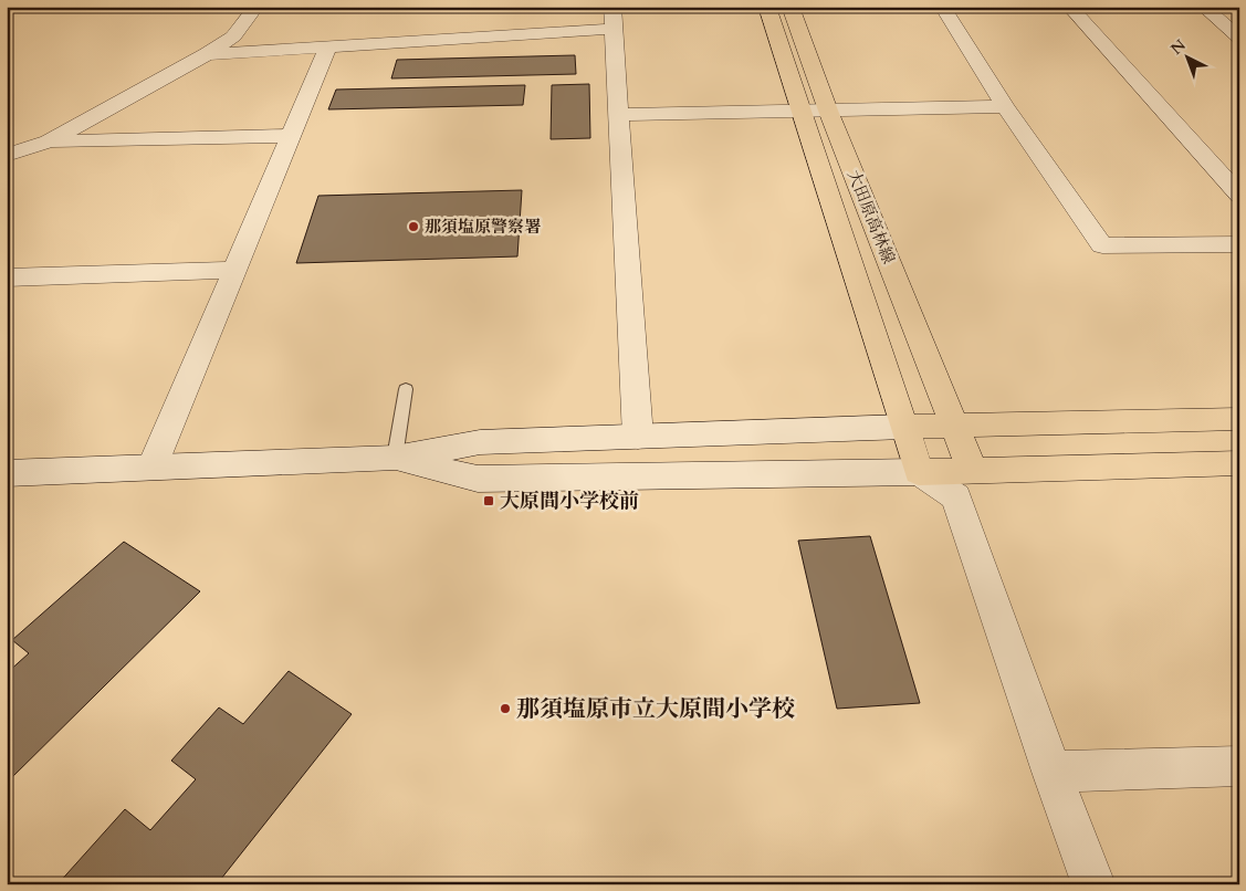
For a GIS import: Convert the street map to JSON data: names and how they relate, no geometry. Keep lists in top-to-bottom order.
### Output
{
  "streets": {
    "main road": ["大田原高林線"]
  },
  "places": {
    "other": ["那須塩原警察署", "那須塩原市立大原間小学校"],
    "transit": ["大原間小学校前"]
  },
  "north": "top left"
}
